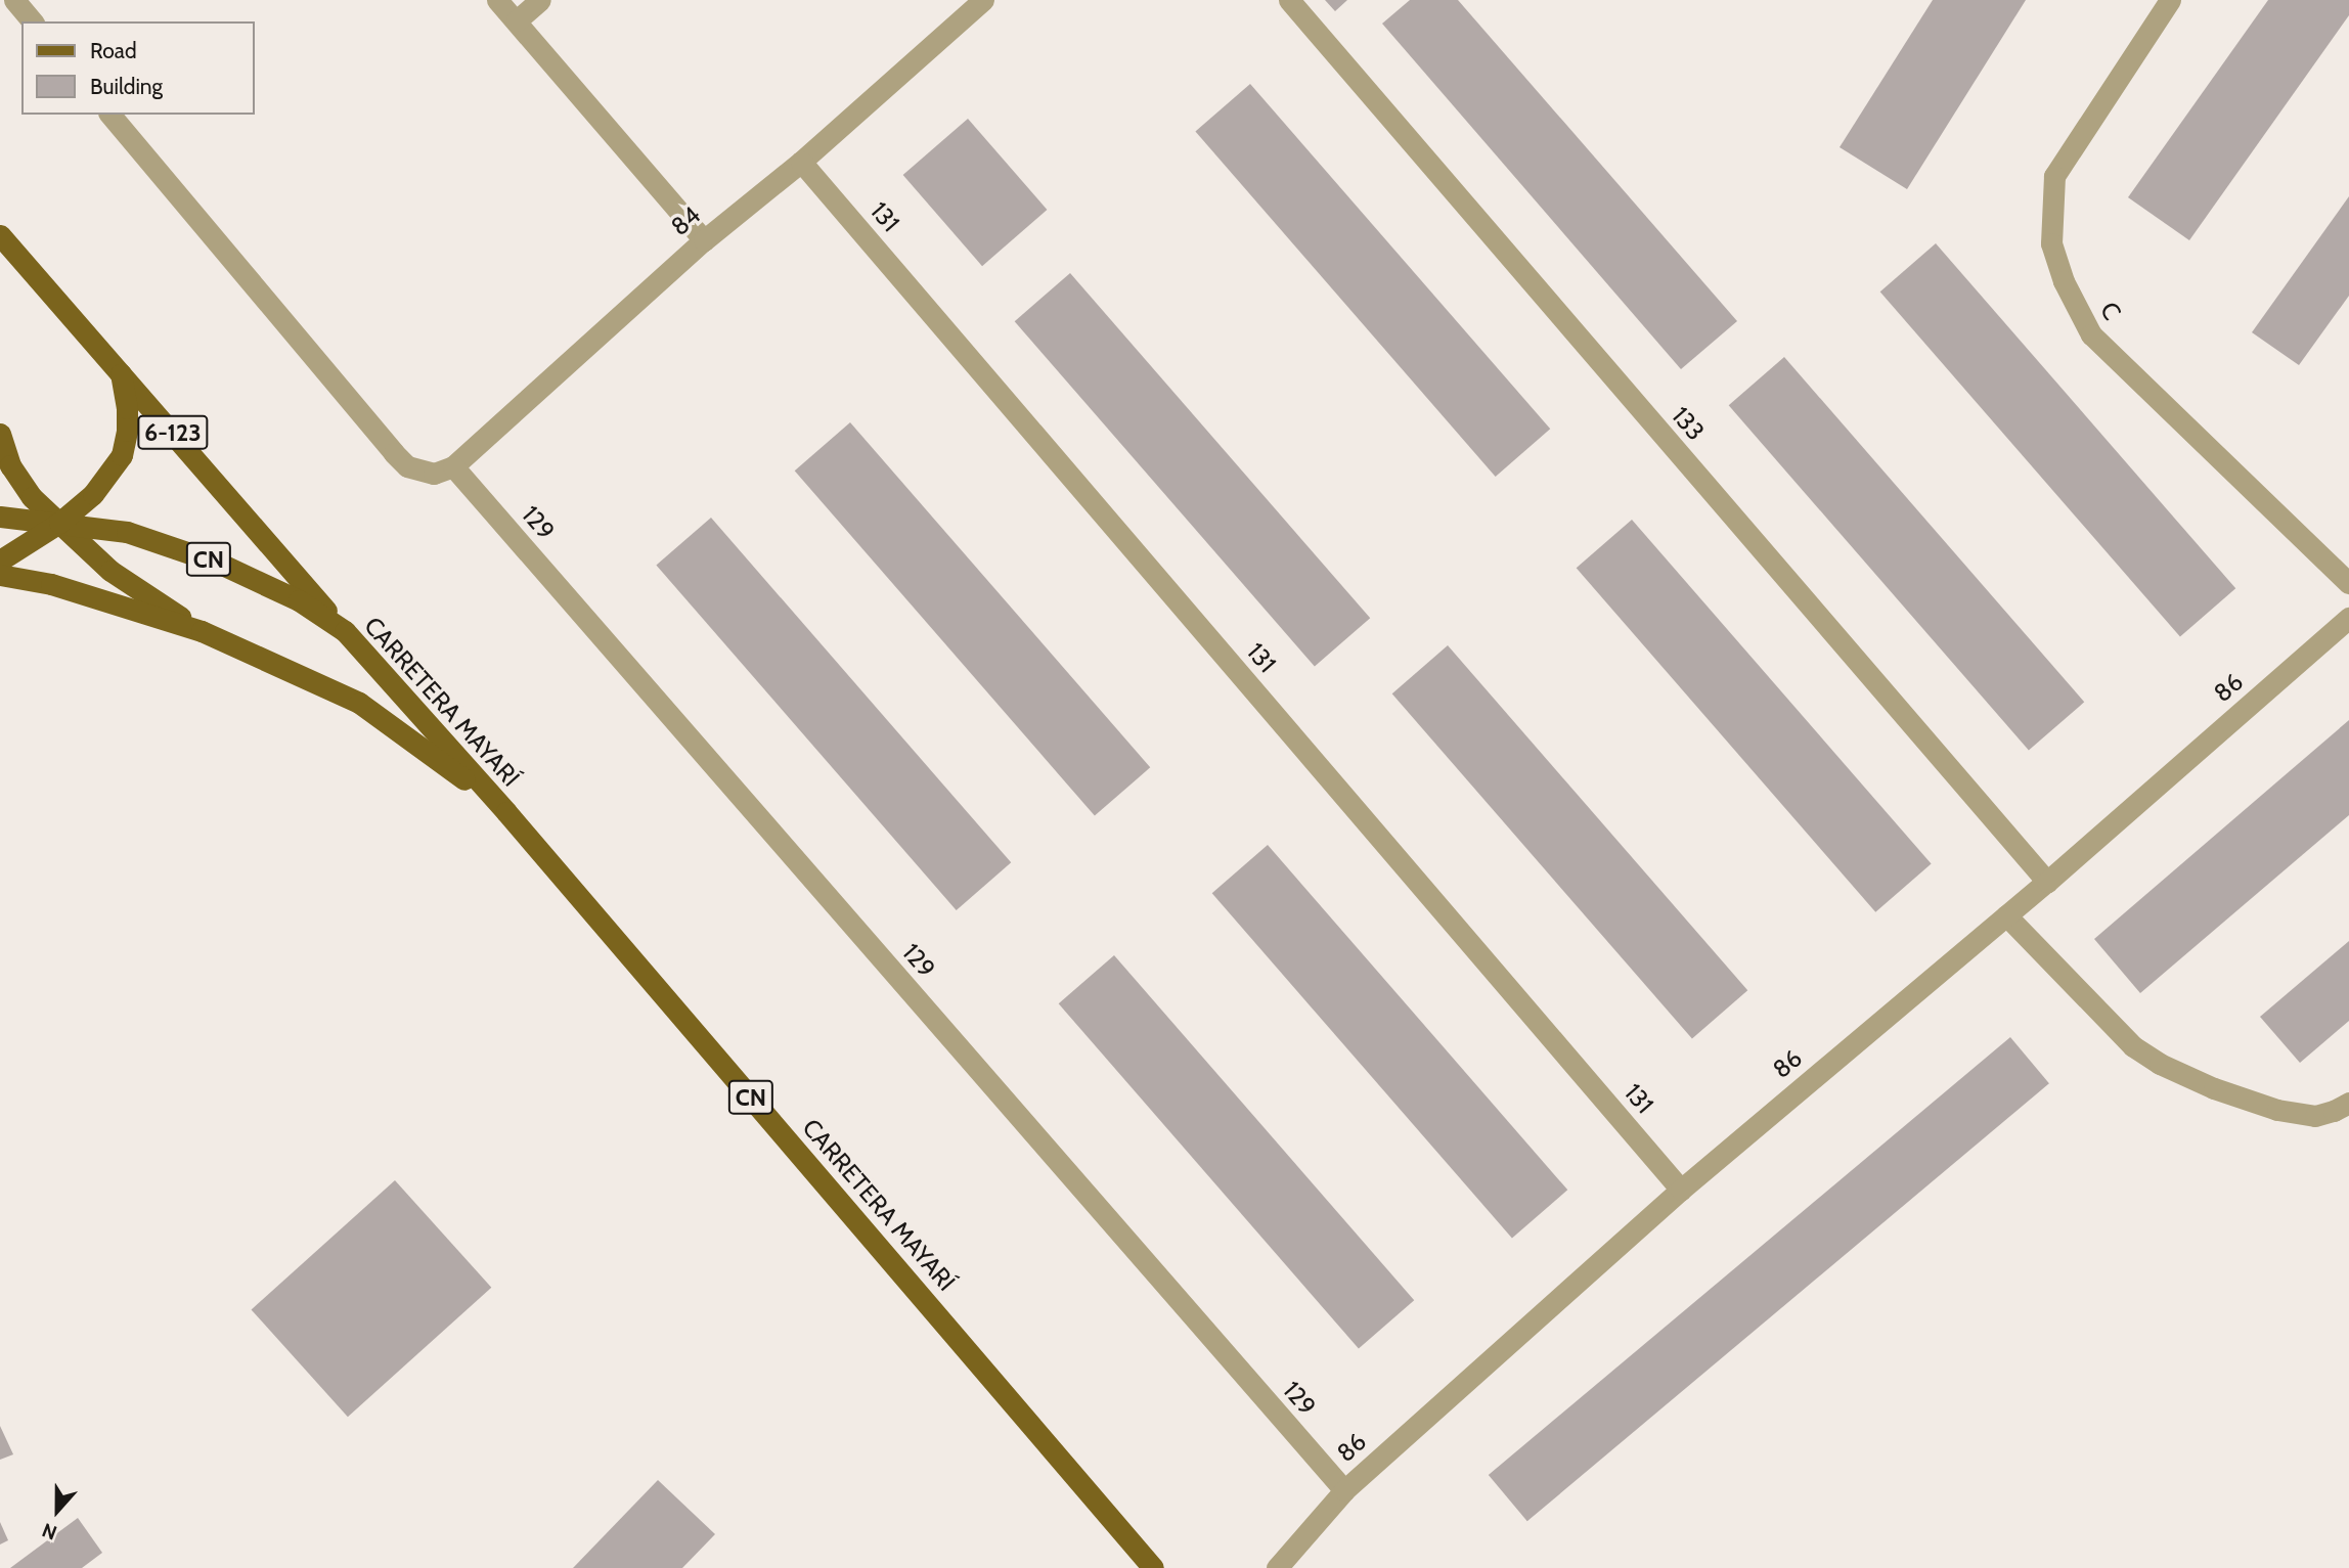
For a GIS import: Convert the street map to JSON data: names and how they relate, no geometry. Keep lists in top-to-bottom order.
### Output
{
  "streets": {
    "main road": ["6-123", "CN", "CARRETERA MAYARÍ"],
    "street": [
      "131",
      "84",
      "C",
      "133",
      "129",
      "86"
    ]
  },
  "crossings": [
    ["131", "84"],
    ["131", "86"],
    ["84", "129"],
    ["133", "86"],
    ["6-123", "CARRETERA MAYARÍ"],
    ["129", "86"],
    ["CN", "CARRETERA MAYARÍ"]
  ],
  "legend": ["Road", "Building"],
  "north": "bottom"
}
